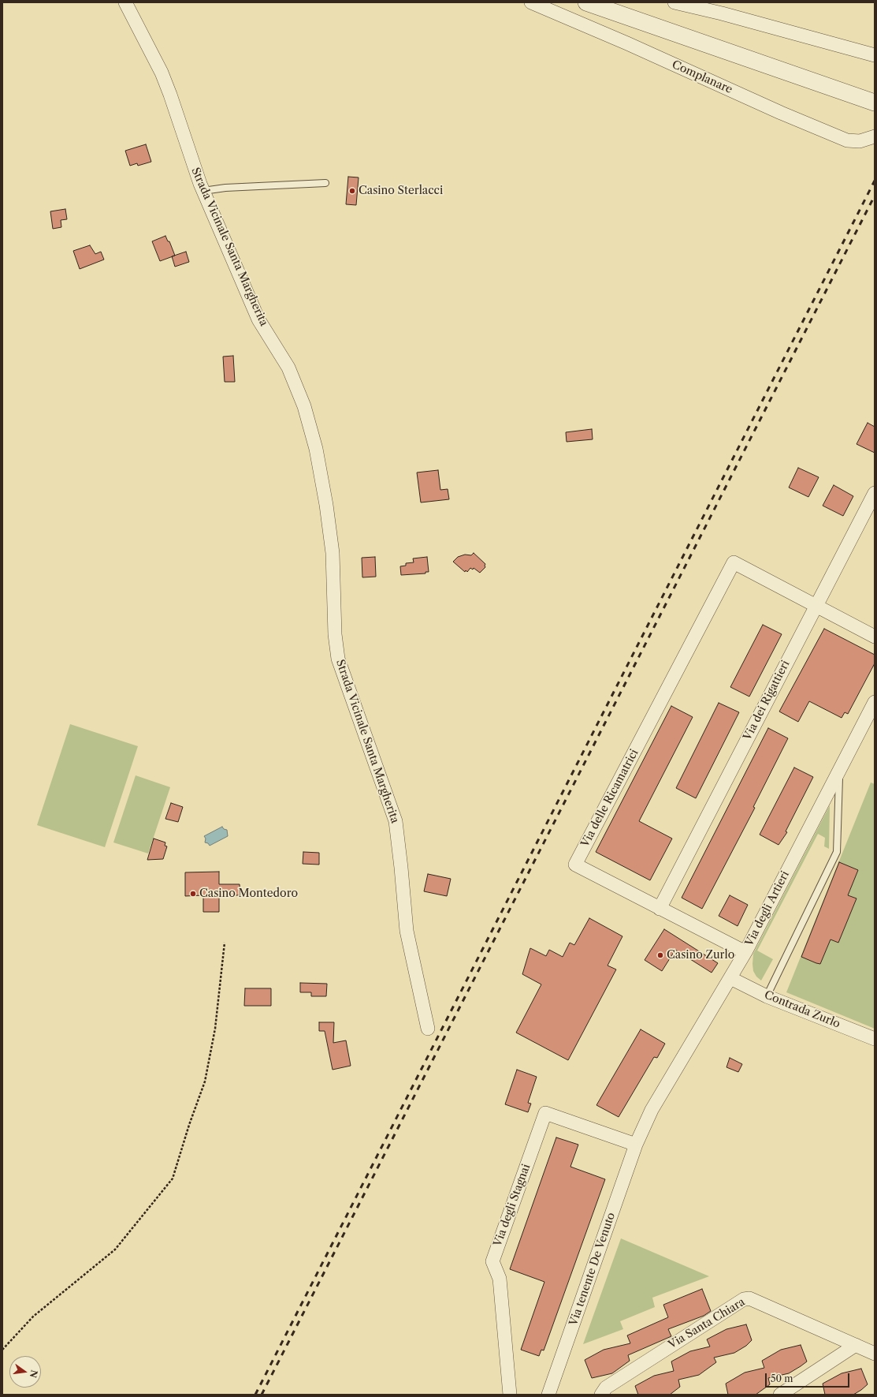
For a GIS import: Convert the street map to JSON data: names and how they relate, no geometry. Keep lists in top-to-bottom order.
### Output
{
  "streets": {
    "street": [
      "Complanare",
      "Strada Vicinale Santa Margherita",
      "Via dei Rigattieri",
      "Via delle Ricamatrici",
      "Via degli Artieri",
      "Contrada Zurlo",
      "Via degli Stagnai",
      "Via tenente De Venuto",
      "Via Santa Chiara"
    ]
  },
  "crossings": [
    ["Via dei Rigattieri", "Via delle Ricamatrici"],
    ["Via delle Ricamatrici", "Via degli Artieri"],
    ["Via degli Artieri", "Contrada Zurlo"],
    ["Via degli Artieri", "Via degli Stagnai"],
    ["Via degli Artieri", "Via tenente De Venuto"],
    ["Via degli Stagnai", "Via tenente De Venuto"]
  ],
  "places": ["Casino Sterlacci", "Casino Montedoro", "Casino Zurlo"],
  "scale_bar": "50 m",
  "north": "right"
}
